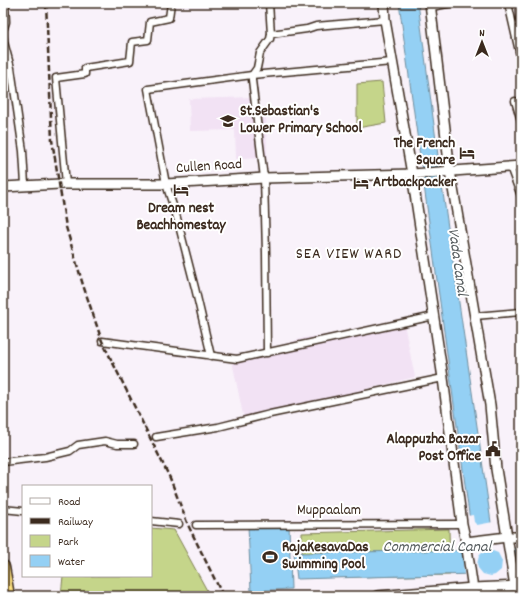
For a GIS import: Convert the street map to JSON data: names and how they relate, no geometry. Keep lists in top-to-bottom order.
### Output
{
  "streets": {
    "main road": ["Cullen Road"],
    "street": ["Muppaalam"]
  },
  "districts": ["SEA VIEW WARD"],
  "water": ["Vada Canal", "Commercial Canal"],
  "places": {
    "school or university": ["St.Sebastian's Lower Primary School"],
    "hotel": ["The French Square", "Artbackpacker", "Dream nest Beachhomestay"],
    "public building": ["Alappuzha Bazar Post Office"],
    "sports": ["RajaKesavaDas Swimming Pool"]
  },
  "legend": [
    "Road",
    "Railway",
    "Park",
    "Water"
  ],
  "north": "top"
}
